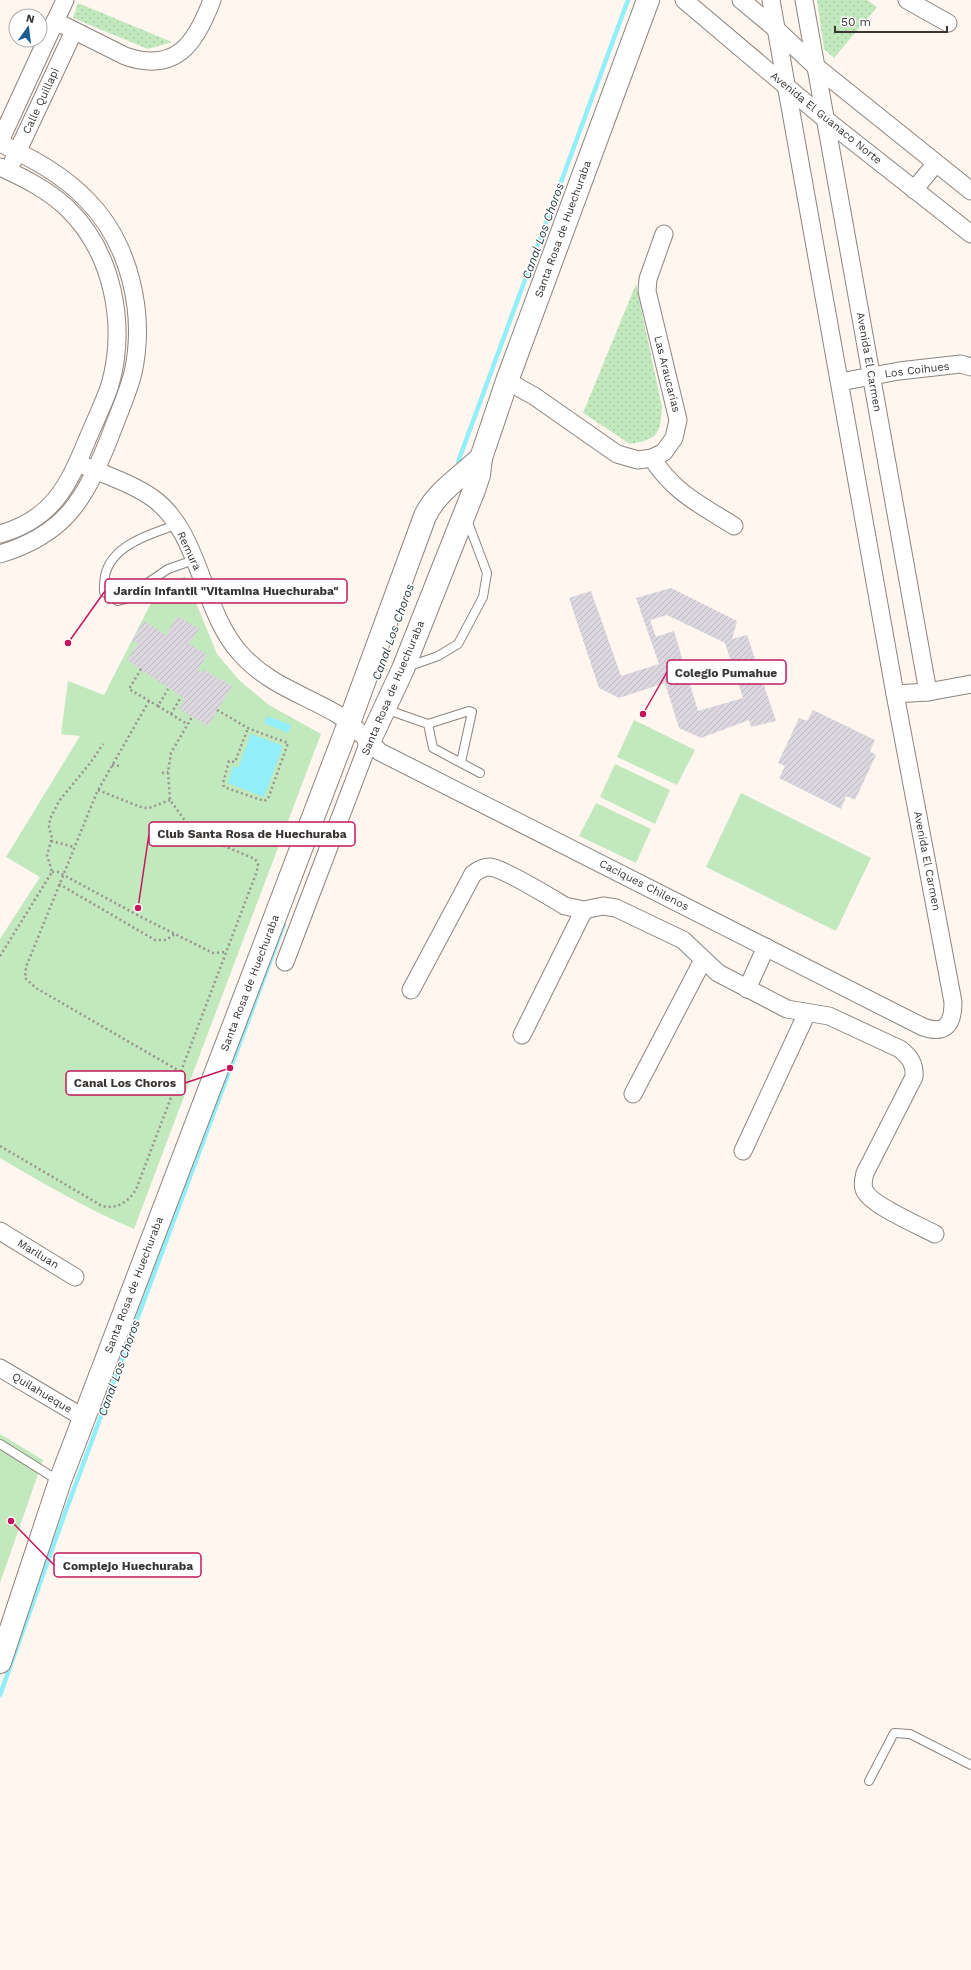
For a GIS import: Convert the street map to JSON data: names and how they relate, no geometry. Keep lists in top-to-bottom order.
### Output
{
  "streets": {
    "street": [
      "Calle Quillapi",
      "Avenida El Guanaco Norte",
      "Santa Rosa de Huechuraba",
      "Avenida El Carmen",
      "Los Coihues",
      "Las Araucarias",
      "Remura",
      "Caciques Chilenos",
      "Mariluan",
      "Quilahueque"
    ]
  },
  "crossings": [
    ["Avenida El Guanaco Norte", "Avenida El Carmen"],
    ["Santa Rosa de Huechuraba", "Remura"],
    ["Santa Rosa de Huechuraba", "Caciques Chilenos"],
    ["Santa Rosa de Huechuraba", "Quilahueque"],
    ["Avenida El Carmen", "Los Coihues"],
    ["Avenida El Carmen", "Caciques Chilenos"],
    ["Remura", "Caciques Chilenos"]
  ],
  "water": ["Canal Los Choros"],
  "places": [
    "Jardín Infantil \"Vitamina Huechuraba\"",
    "Colegio Pumahue",
    "Club Santa Rosa de Huechuraba",
    "Canal Los Choros",
    "Complejo Huechuraba"
  ],
  "scale_bar": "50 m",
  "north": "top"
}
